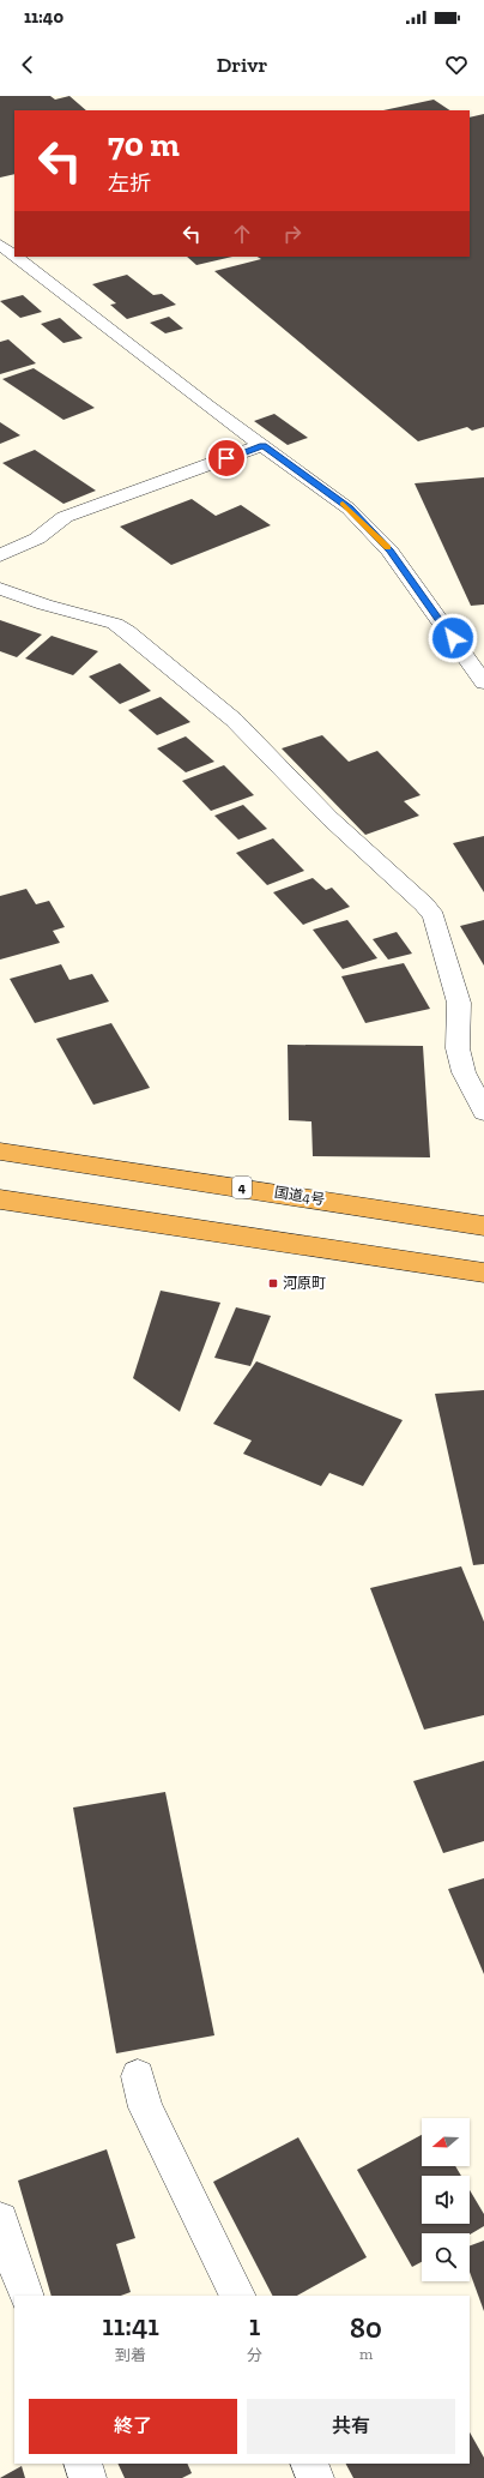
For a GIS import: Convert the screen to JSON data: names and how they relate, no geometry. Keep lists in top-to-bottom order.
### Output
{
  "streets": {
    "highway": ["4", "国道4号"]
  },
  "places": {
    "transit": ["河原町"]
  },
  "north": "left",
  "page": {
    "status": "11:40",
    "header": "Drivr",
    "turn": ["70 m", "左折"],
    "eta": [
      "11:41",
      "到着",
      "1",
      "分",
      "80",
      "m"
    ],
    "buttons": ["終了", "共有"]
  }
}
